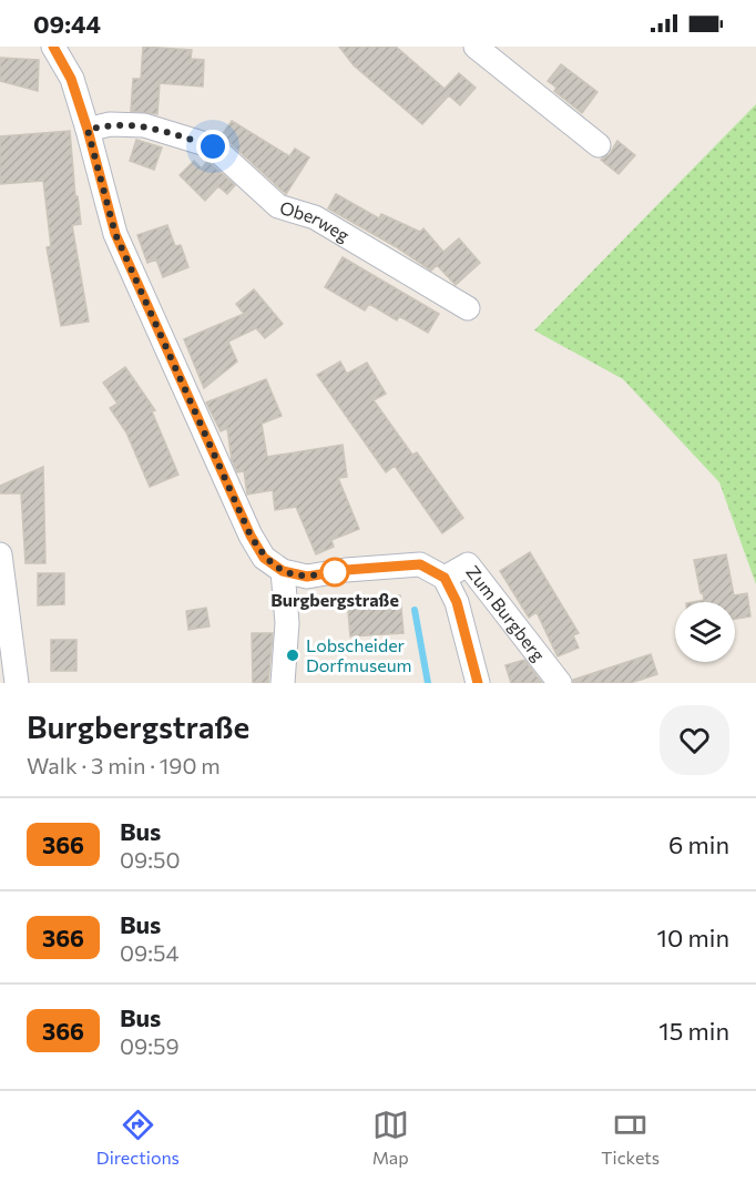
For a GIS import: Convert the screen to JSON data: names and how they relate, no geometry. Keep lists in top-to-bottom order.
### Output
{
  "streets": {
    "street": ["Oberweg", "Zum Burgberg"]
  },
  "places": ["Burgbergstraße", "Lobscheider Dorfmuseum"],
  "lines": ["bus line 366"],
  "page": {
    "status": "09:44",
    "heading": ["Burgbergstraße", "Walk · 3 min · 190 m"],
    "list": [
      {
        "mark": "366",
        "name": "Bus",
        "note": "09:50",
        "value": "6 min"
      },
      {
        "mark": "366",
        "name": "Bus",
        "note": "09:54",
        "value": "10 min"
      },
      {
        "mark": "366",
        "name": "Bus",
        "note": "09:59",
        "value": "15 min"
      }
    ],
    "tabs": ["Directions", "Map", "Tickets"]
  }
}
